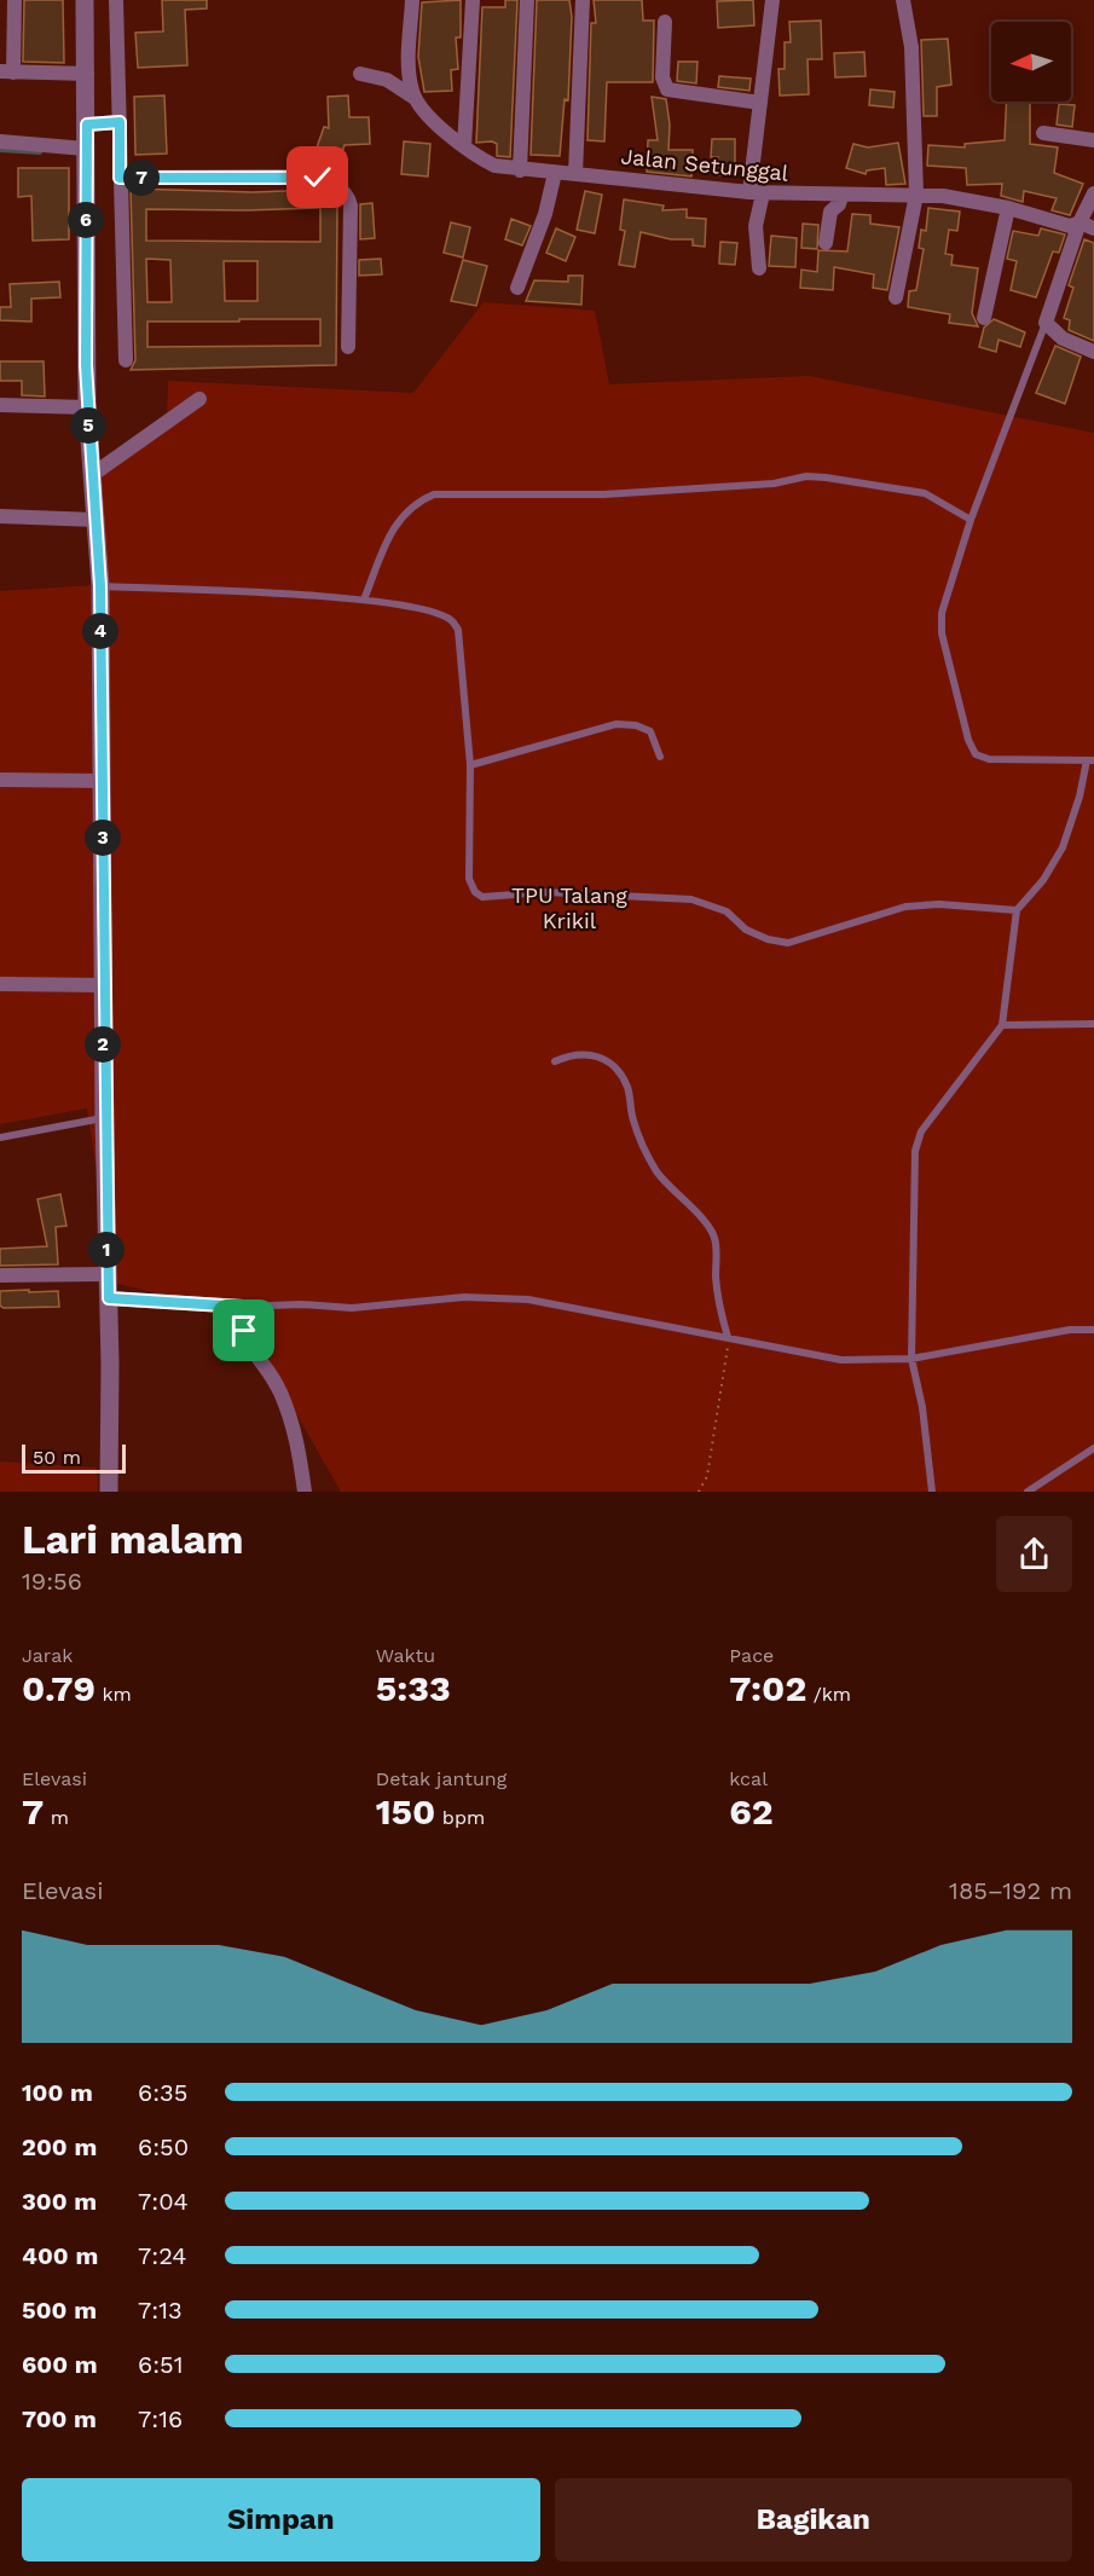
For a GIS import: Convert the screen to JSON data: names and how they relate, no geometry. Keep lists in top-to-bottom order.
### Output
{
  "streets": {
    "street": ["Jalan Setunggal"]
  },
  "parks": ["TPU Talang Krikil"],
  "scale_bar": "50 m",
  "north": "left",
  "page": {
    "pins": [
      "7",
      "6",
      "5",
      "4",
      "3",
      "2",
      "1"
    ],
    "scale": "50 m",
    "heading": ["Lari malam", "19:56"],
    "stats": [
      ["Jarak", "0.79 km"],
      ["Waktu", "5:33"],
      ["Pace", "7:02 /km"],
      ["Elevasi", "7 m"],
      ["Detak jantung", "150 bpm"],
      ["kcal", "62"]
    ],
    "chart": ["Elevasi", "185–192 m"],
    "list": [
      {
        "name": "100 m",
        "note": "6:35"
      },
      {
        "name": "200 m",
        "note": "6:50"
      },
      {
        "name": "300 m",
        "note": "7:04"
      },
      {
        "name": "400 m",
        "note": "7:24"
      },
      {
        "name": "500 m",
        "note": "7:13"
      },
      {
        "name": "600 m",
        "note": "6:51"
      },
      {
        "name": "700 m",
        "note": "7:16"
      }
    ],
    "buttons": ["Simpan", "Bagikan"]
  }
}
